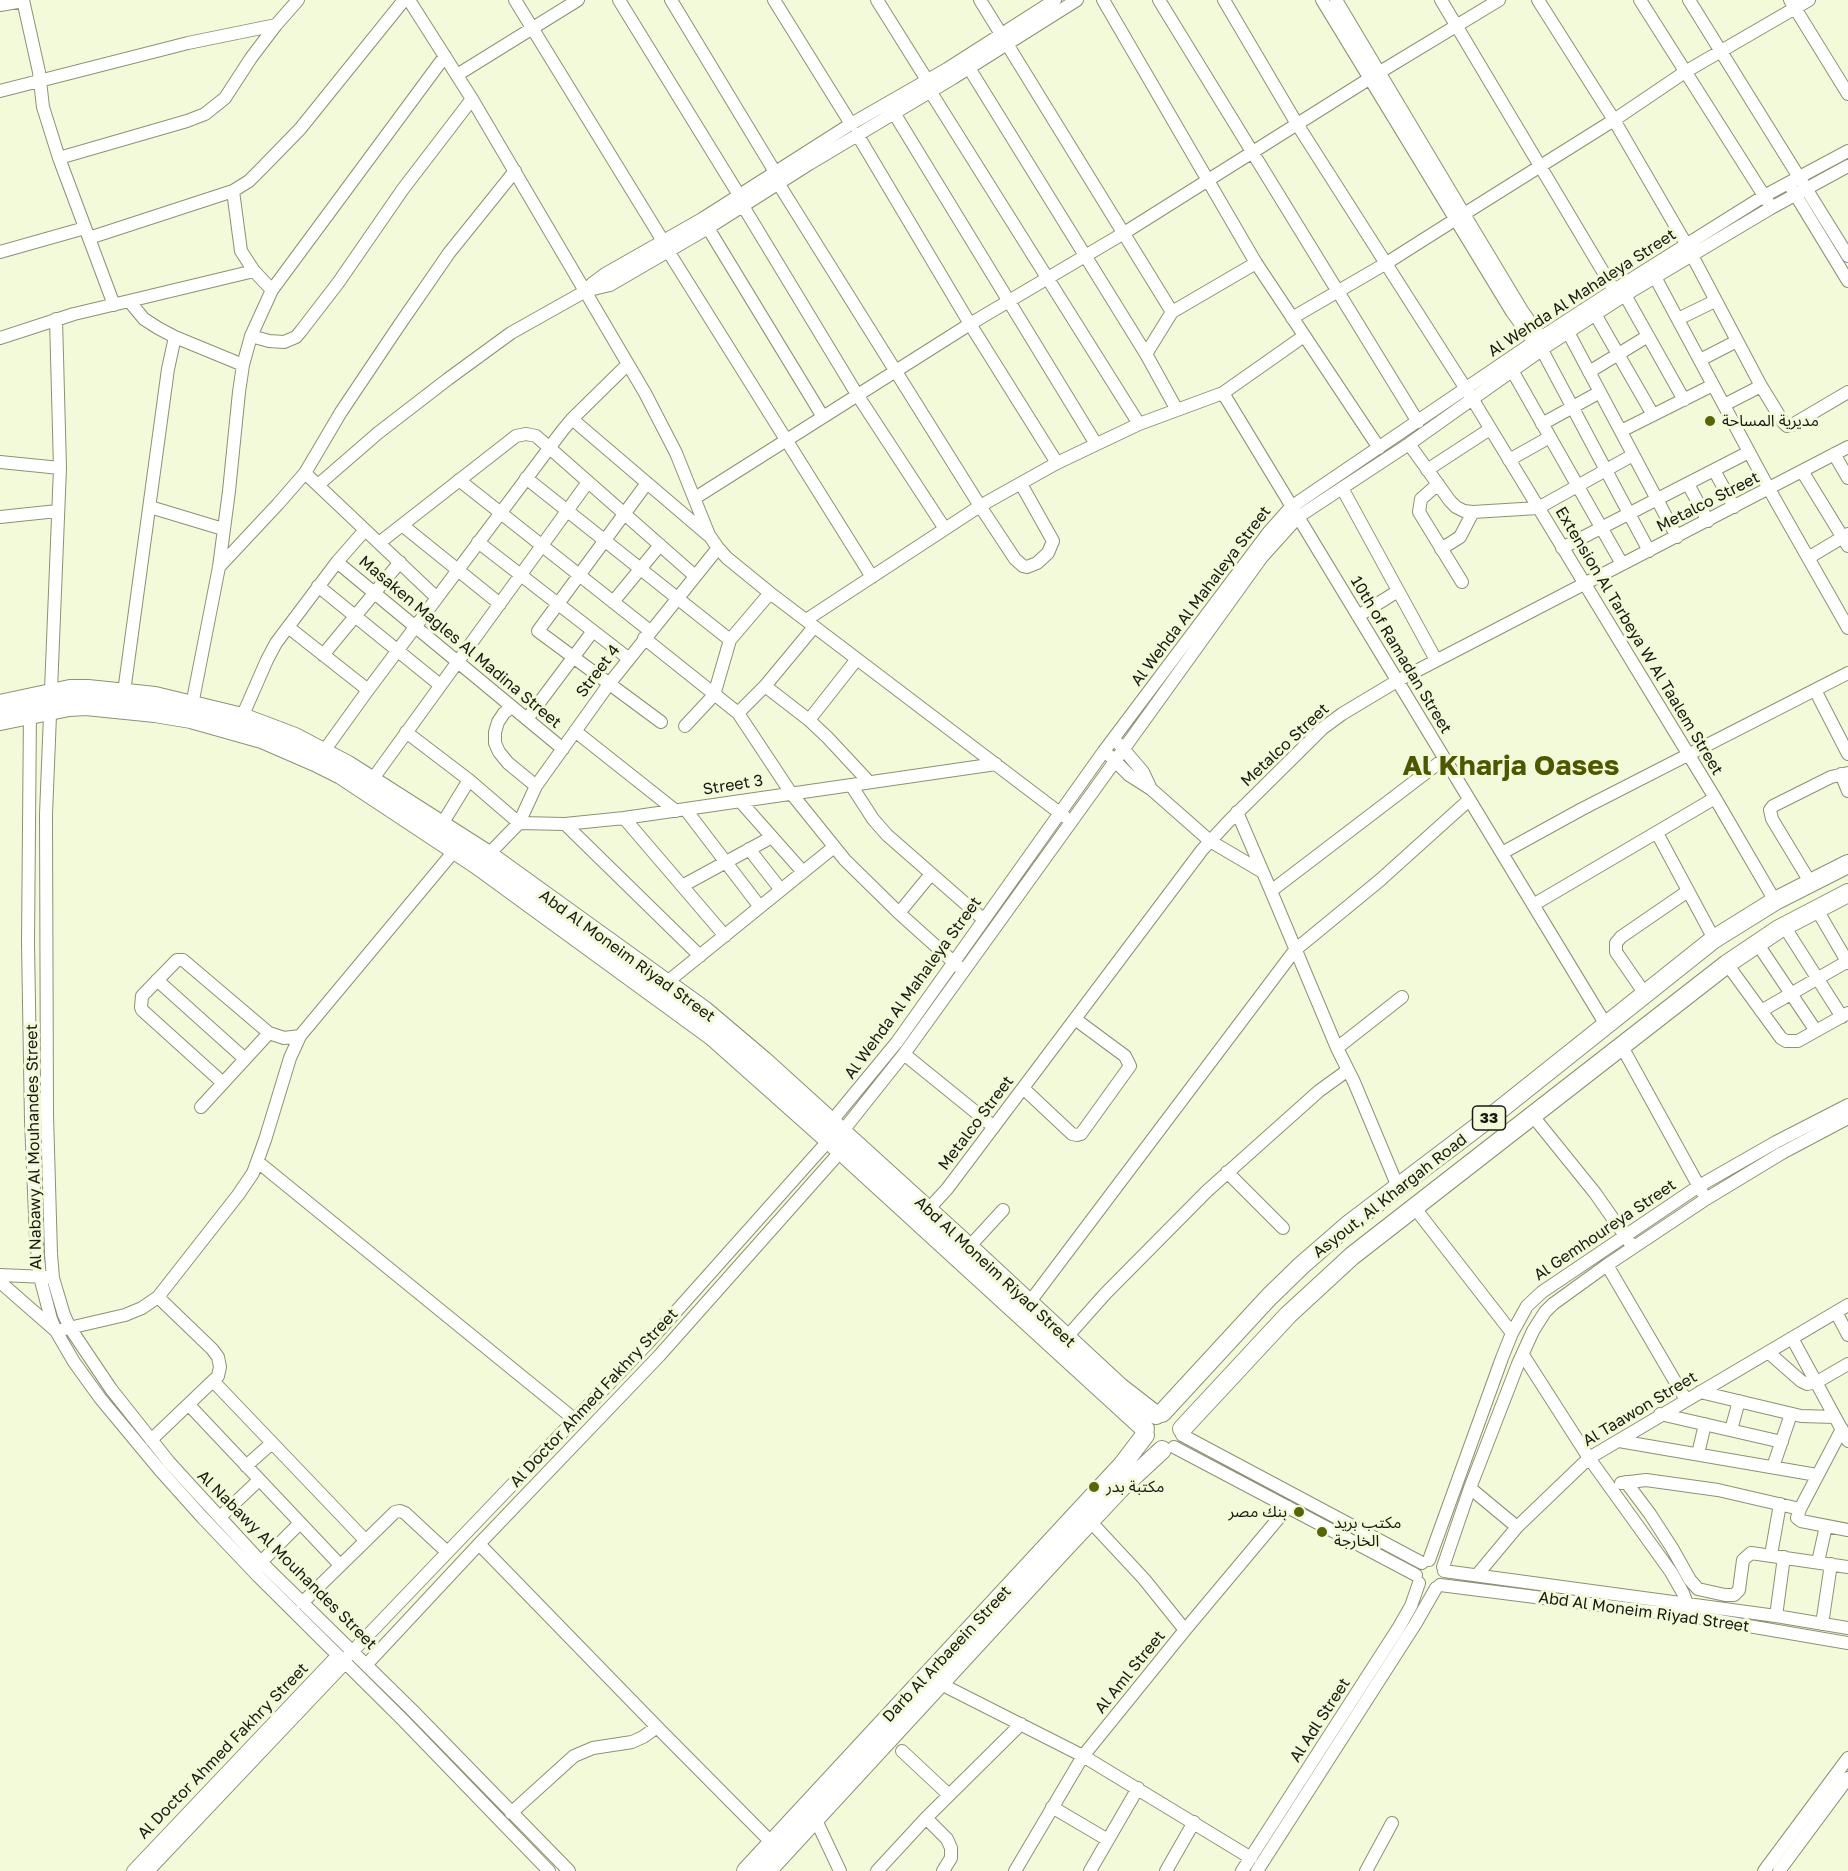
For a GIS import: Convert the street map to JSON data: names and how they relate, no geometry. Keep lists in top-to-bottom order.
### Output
{
  "streets": {
    "highway": [
      "Abd Al Moneim Riyad Street",
      "33",
      "Asyout, Al Khargah Road",
      "Darb Al Arbaeein Street"
    ],
    "street": [
      "Al Wehda Al Mahaleya Street",
      "Metalco Street",
      "Extension Al Tarbeya W Al Taalem Street",
      "Masaken Magles Al Madina Street",
      "10th of Ramadan Street",
      "Street 4",
      "Street 3",
      "Al Nabawy Al Mouhandes Street",
      "Al Gemhoureya Street",
      "Al Doctor Ahmed Fakhry Street",
      "Al Taawon Street",
      "Al Aml Street",
      "Al Adl Street"
    ]
  },
  "crossings": [
    ["Al Wehda Al Mahaleya Street", "Extension Al Tarbeya W Al Taalem Street"],
    ["Al Wehda Al Mahaleya Street", "10th of Ramadan Street"],
    ["Al Wehda Al Mahaleya Street", "Abd Al Moneim Riyad Street"],
    ["Al Wehda Al Mahaleya Street", "Al Doctor Ahmed Fakhry Street"],
    ["Metalco Street", "Extension Al Tarbeya W Al Taalem Street"],
    ["Metalco Street", "10th of Ramadan Street"],
    ["Metalco Street", "Abd Al Moneim Riyad Street"],
    ["Extension Al Tarbeya W Al Taalem Street", "Asyout, Al Khargah Road"],
    ["Masaken Magles Al Madina Street", "Street 4"],
    ["10th of Ramadan Street", "Asyout, Al Khargah Road"],
    ["Street 4", "Street 3"],
    ["Abd Al Moneim Riyad Street", "Al Nabawy Al Mouhandes Street"],
    ["Abd Al Moneim Riyad Street", "Asyout, Al Khargah Road"],
    ["Abd Al Moneim Riyad Street", "Al Gemhoureya Street"],
    ["Abd Al Moneim Riyad Street", "Al Doctor Ahmed Fakhry Street"],
    ["Abd Al Moneim Riyad Street", "Al Taawon Street"],
    ["Abd Al Moneim Riyad Street", "Darb Al Arbaeein Street"],
    ["Abd Al Moneim Riyad Street", "Al Adl Street"],
    ["Al Nabawy Al Mouhandes Street", "Al Doctor Ahmed Fakhry Street"],
    ["Asyout, Al Khargah Road", "Darb Al Arbaeein Street"],
    ["Al Gemhoureya Street", "Al Adl Street"]
  ],
  "districts": ["Al Kharja Oases"],
  "places": [
    "مديرية المساحة",
    "مكتبة بدر",
    "بنك مصر",
    "مكتب بريد الخارجة"
  ]
}
